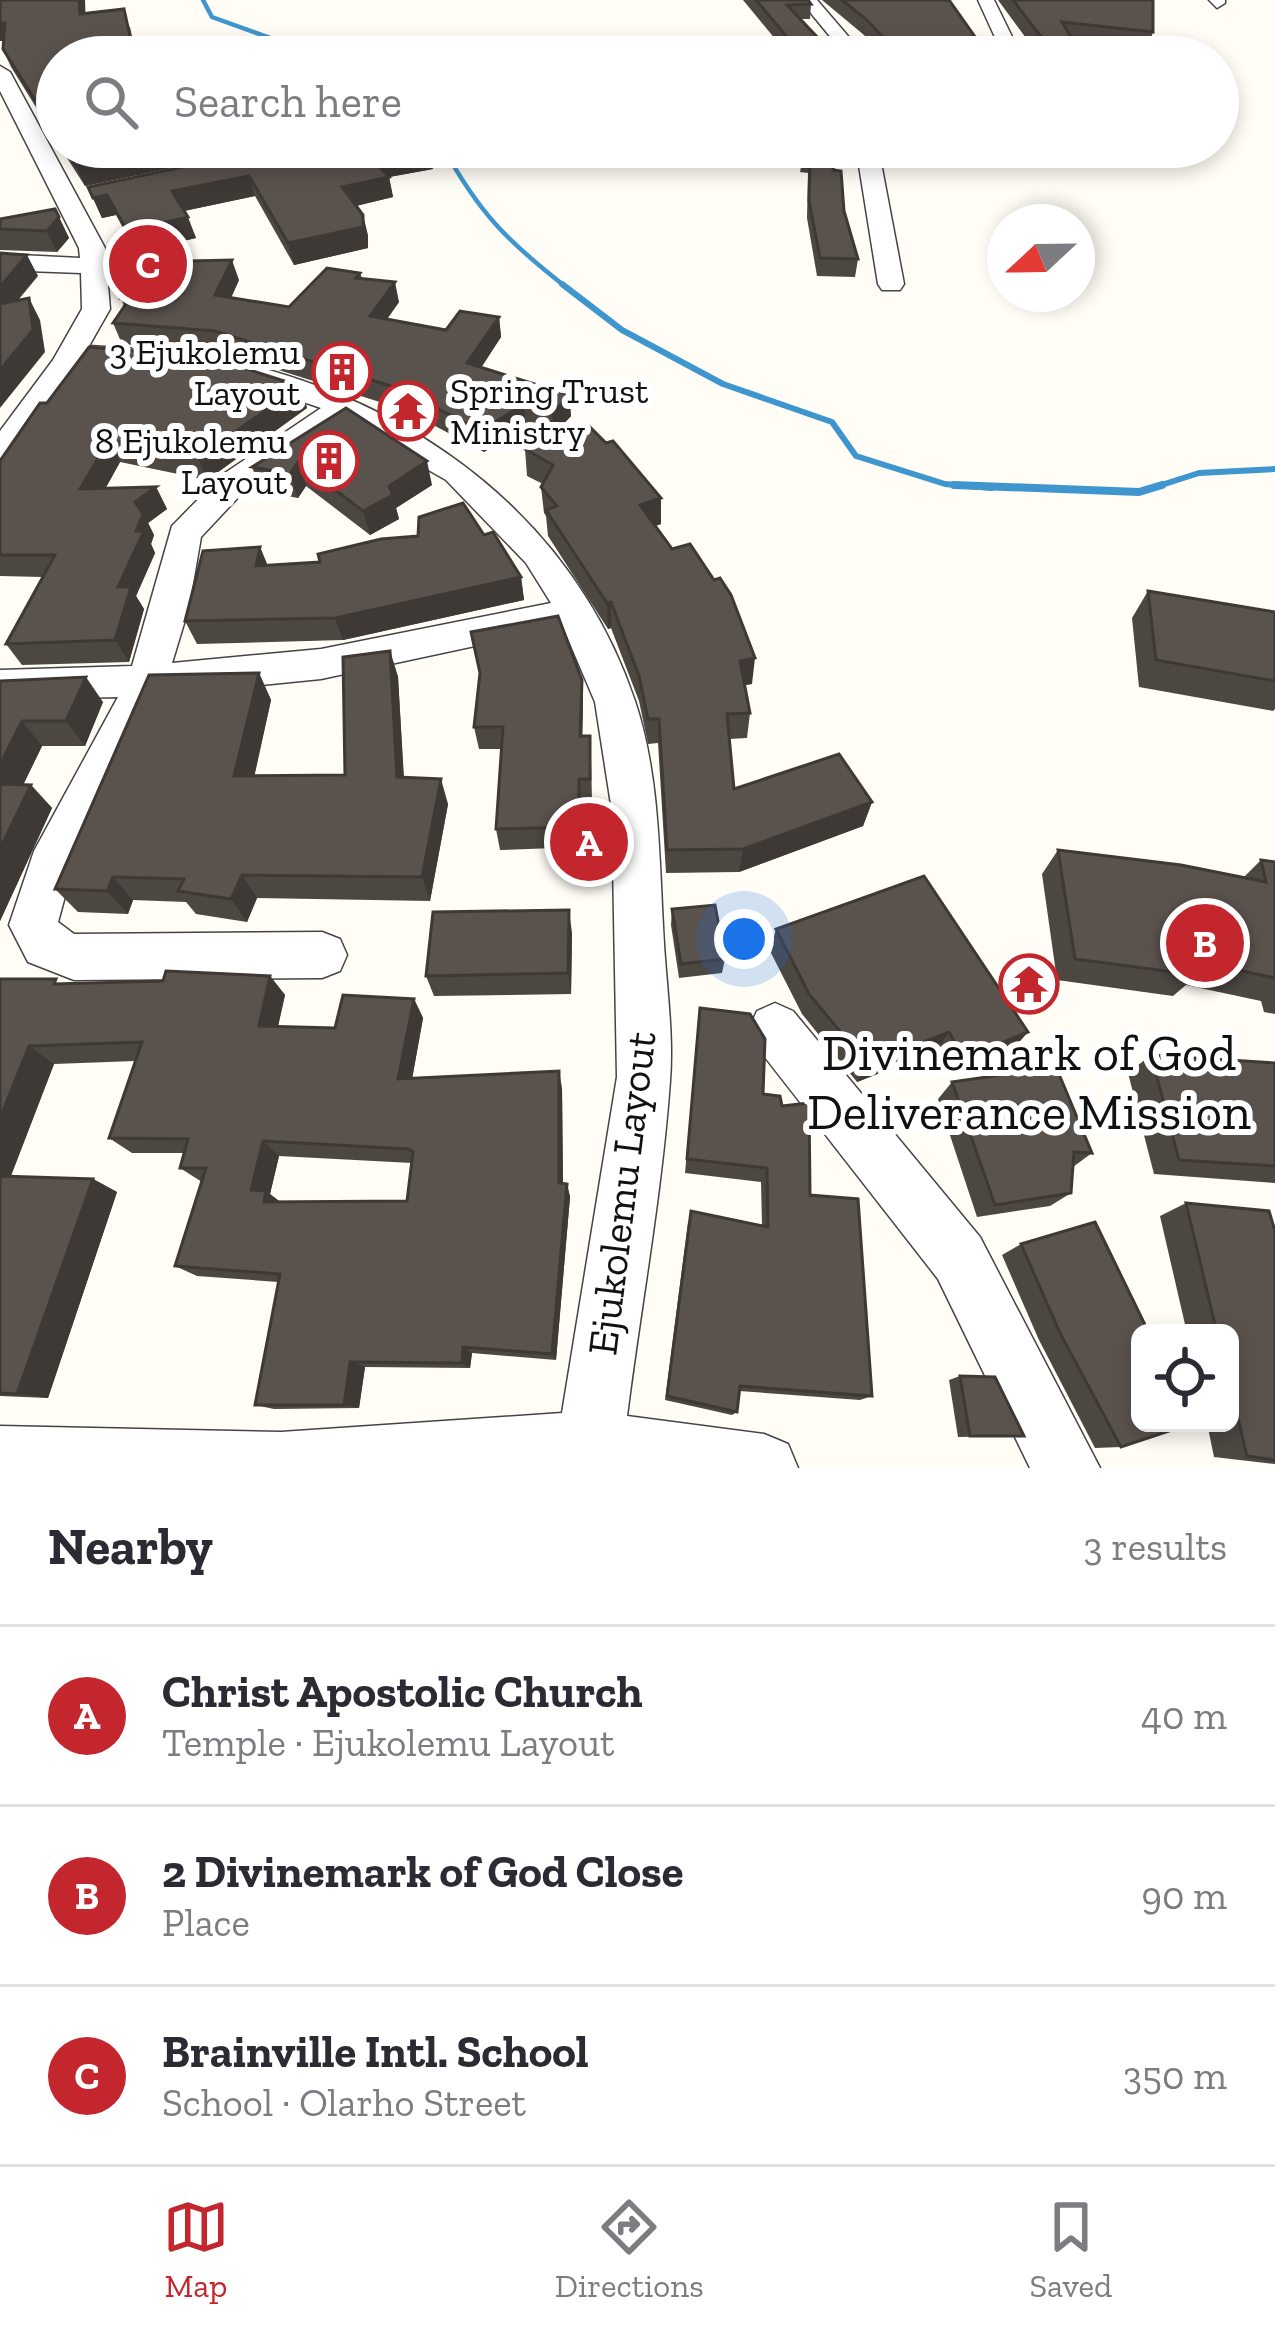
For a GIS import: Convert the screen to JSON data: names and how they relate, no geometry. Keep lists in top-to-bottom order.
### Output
{
  "streets": {
    "street": ["Ejukolemu Layout"]
  },
  "places": {
    "building": ["3 Ejukolemu Layout", "8 Ejukolemu Layout"],
    "temple": ["Spring Trust Ministry", "Divinemark of God Deliverance Mission"]
  },
  "north": "left",
  "page": {
    "search": "Search here",
    "pins": ["C", "A", "B"],
    "heading": ["Nearby", "3 results"],
    "list": [
      {
        "mark": "A",
        "name": "Christ Apostolic Church",
        "note": "Temple · Ejukolemu Layout",
        "value": "40 m"
      },
      {
        "mark": "B",
        "name": "2 Divinemark of God Close",
        "note": "Place",
        "value": "90 m"
      },
      {
        "mark": "C",
        "name": "Brainville Intl. School",
        "note": "School · Olarho Street",
        "value": "350 m"
      }
    ],
    "nav": ["Map", "Directions", "Saved"]
  }
}
